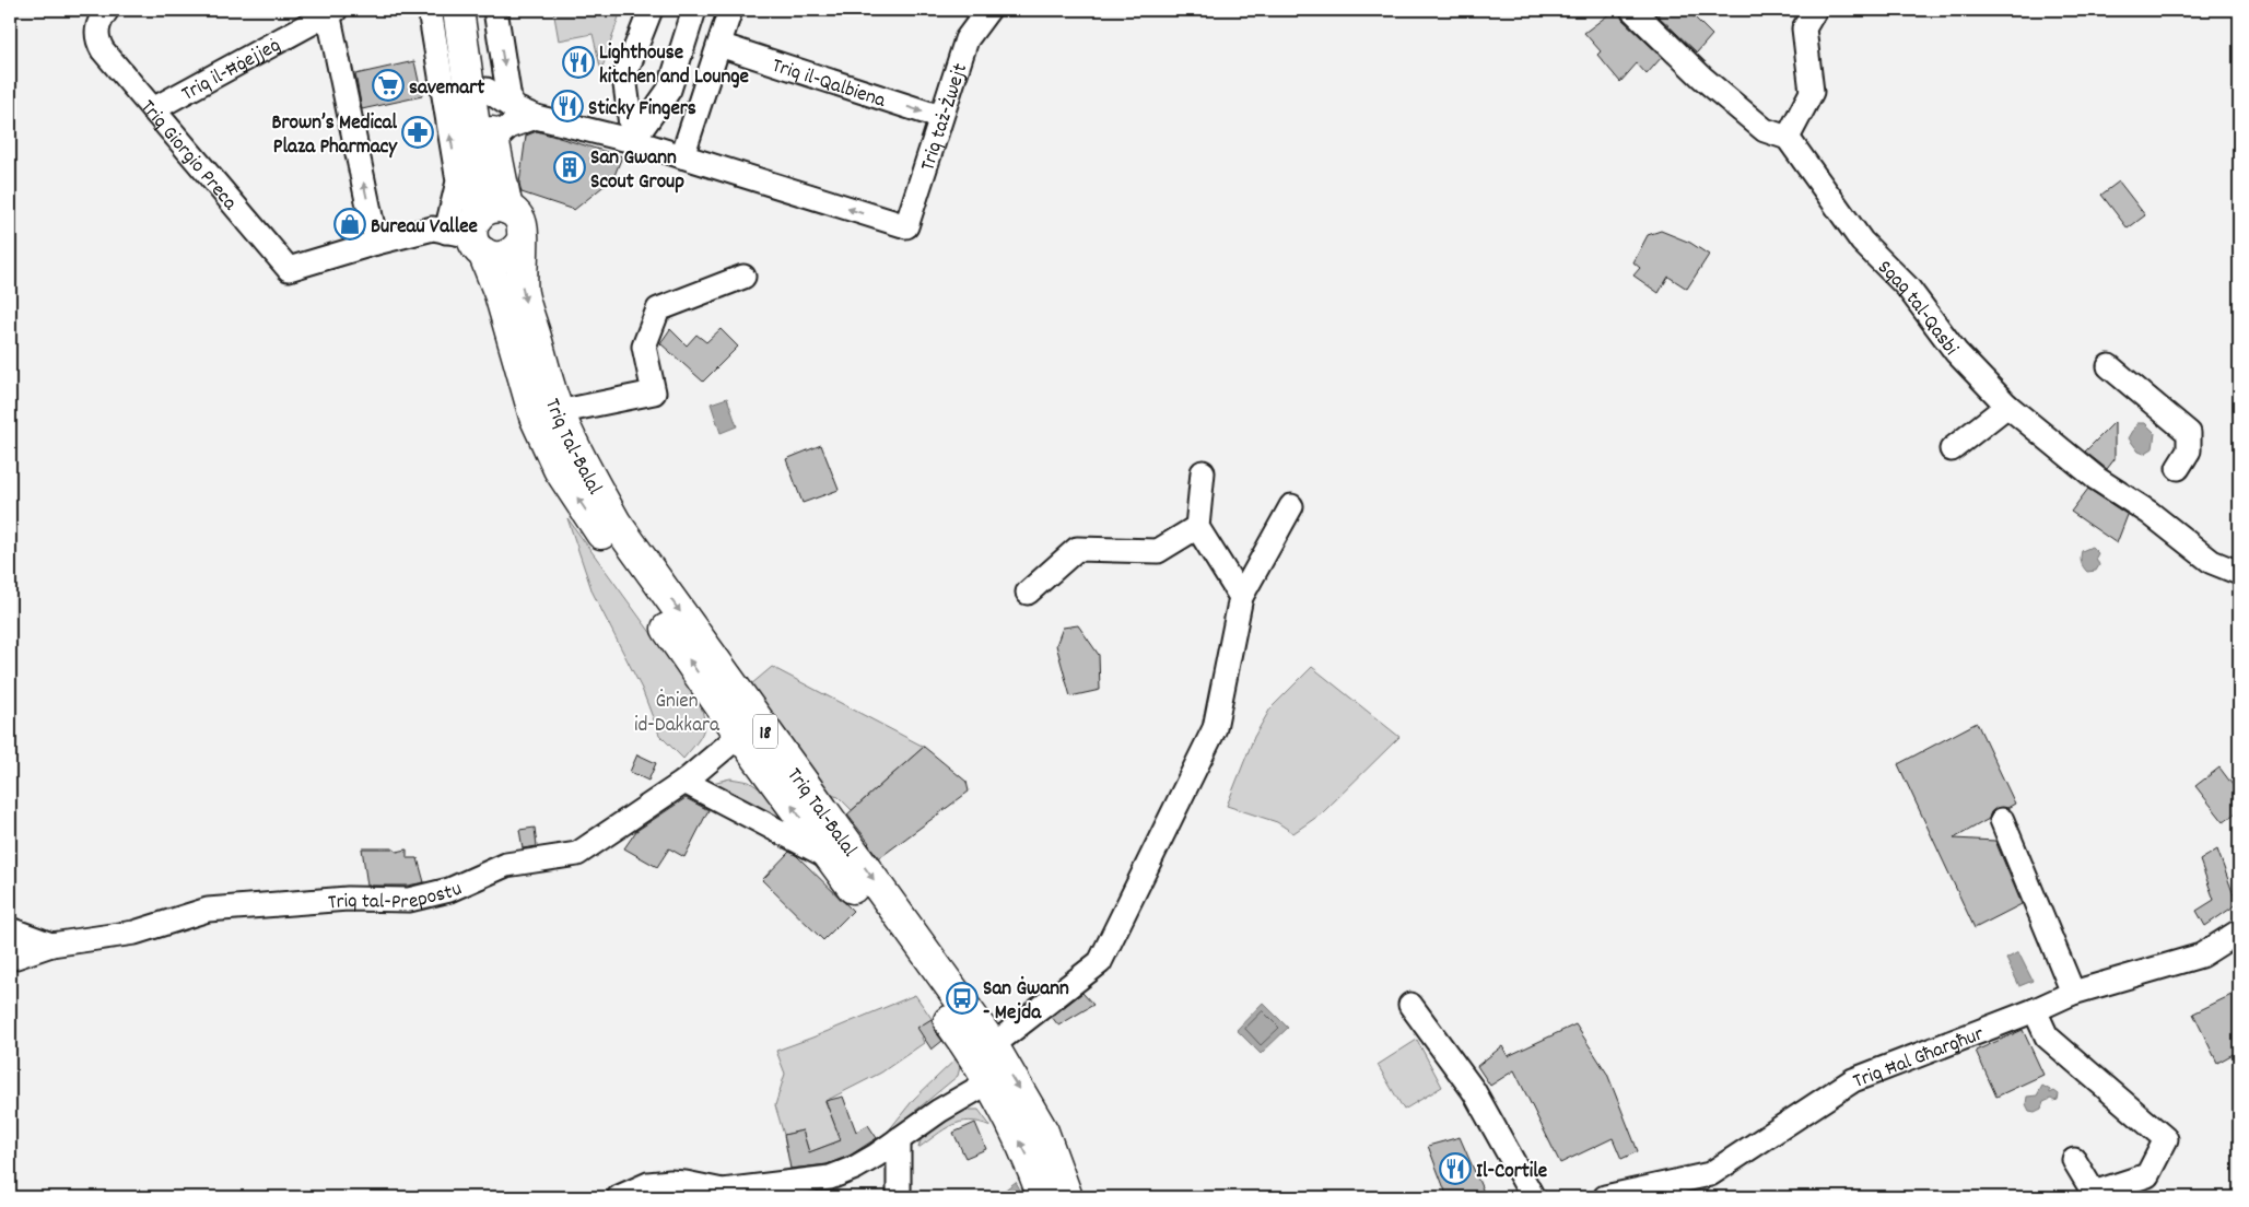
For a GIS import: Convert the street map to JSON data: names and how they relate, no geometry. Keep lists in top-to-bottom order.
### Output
{
  "streets": {
    "highway": ["Triq Tal-Balal", "18"],
    "street": [
      "Triq il-Ħġejjeġ",
      "Triq il-Qalbiena",
      "Triq taż-Żwejt",
      "Triq Giorgio Preca",
      "Sqaq tal-Qasbi",
      "Triq tal-Prepostu",
      "Triq Ħal Għargħur"
    ]
  },
  "crossings": [
    ["Triq il-Ħġejjeġ", "Triq Giorgio Preca"],
    ["Triq il-Qalbiena", "Triq taż-Żwejt"],
    ["Triq Tal-Balal", "Triq tal-Prepostu"]
  ],
  "one_way": ["Triq il-Qalbiena"],
  "parks": ["Ġnien id-Dakkara"],
  "places": {
    "restaurant": ["Lighthouse kitchen and Lounge", "Sticky Fingers", "Il-Cortile"],
    "supermarket": ["savemart"],
    "pharmacy": ["Brown’s Medical Plaza Pharmacy"],
    "building": ["San Gwann Scout Group"],
    "shop": ["Bureau Vallee"],
    "bus stop": ["San Ġwann - Mejda"]
  }
}
